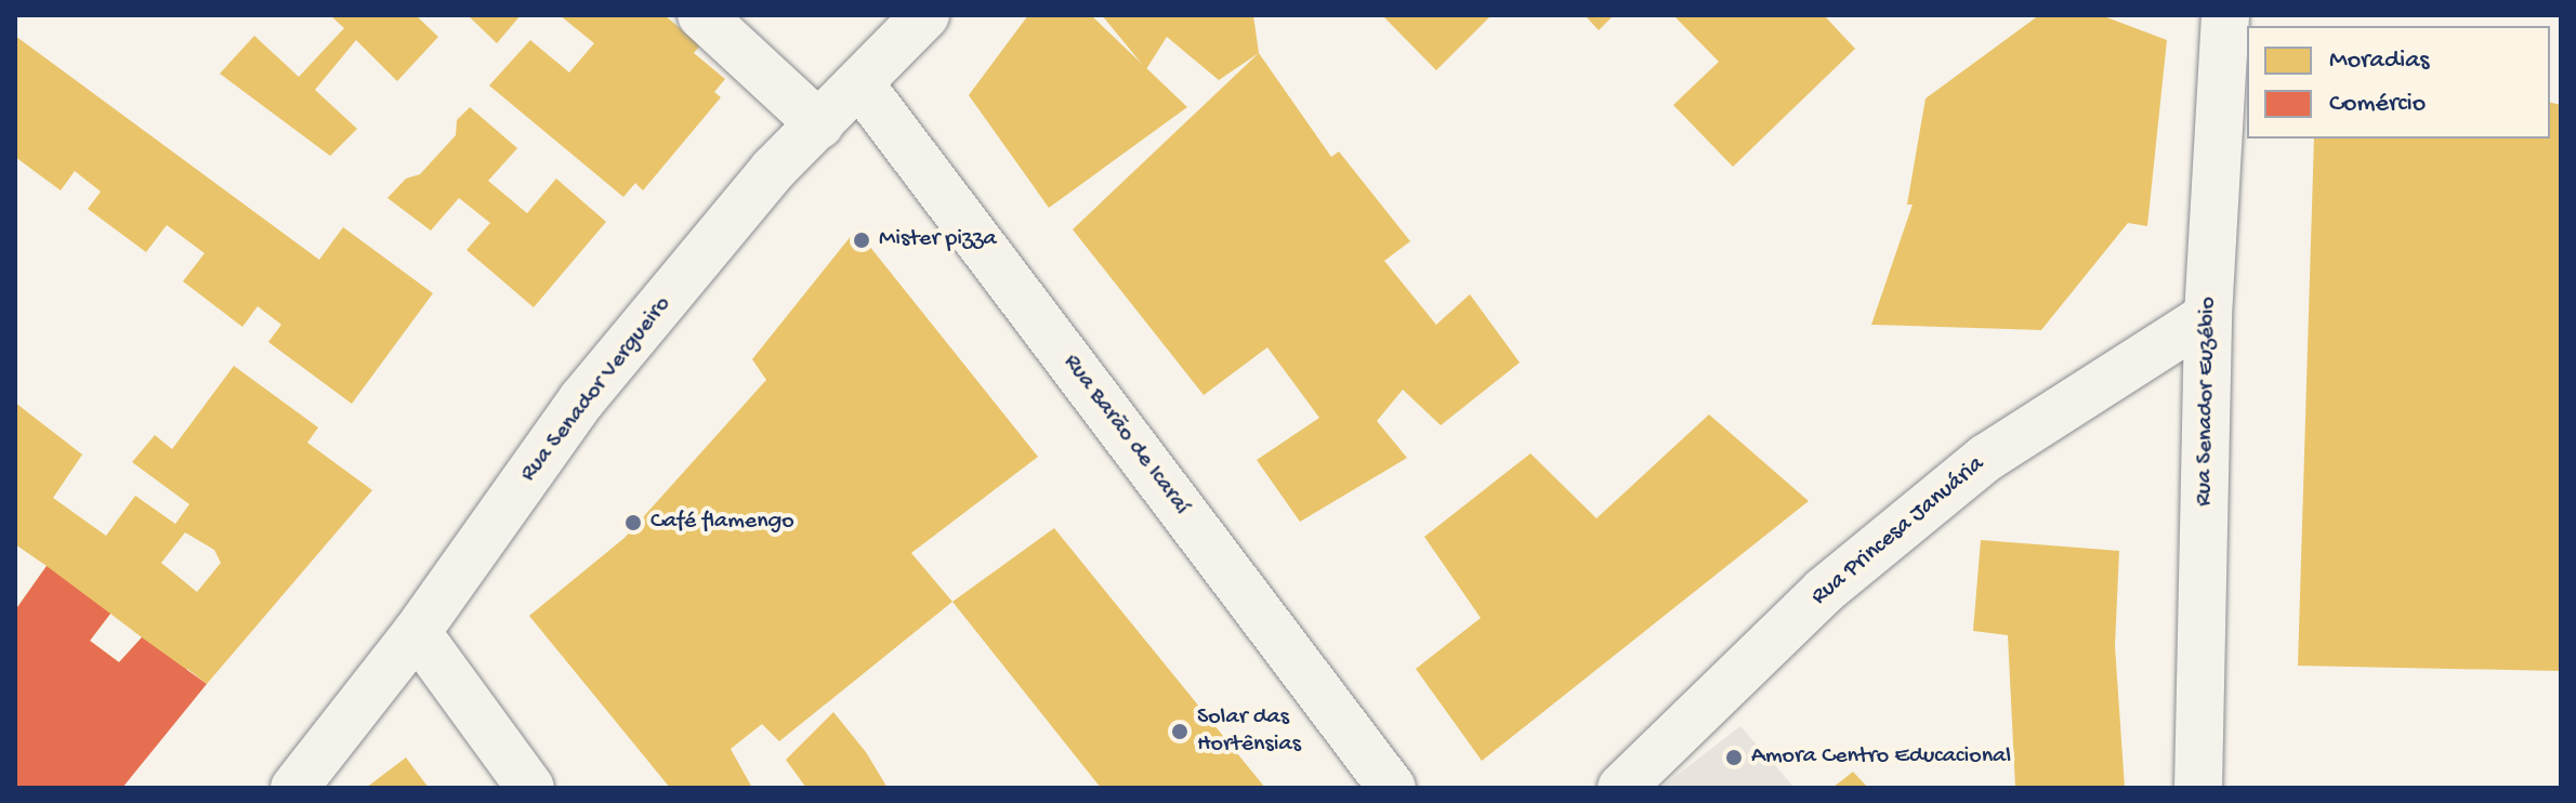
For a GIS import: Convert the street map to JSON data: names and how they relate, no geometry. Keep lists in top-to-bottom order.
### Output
{
  "streets": {
    "street": [
      "Rua Senador Vergueiro",
      "Rua Senador Euzébio",
      "Rua Barão de Icaraí",
      "Rua Princesa Januária"
    ]
  },
  "crossings": [
    ["Rua Senador Vergueiro", "Rua Barão de Icaraí"],
    ["Rua Senador Euzébio", "Rua Princesa Januária"]
  ],
  "places": [
    "Mister pizza",
    "Café flamengo",
    "Solar das Hortênsias",
    "Amora Centro Educacional"
  ],
  "legend": ["Moradias", "Comércio"]
}
